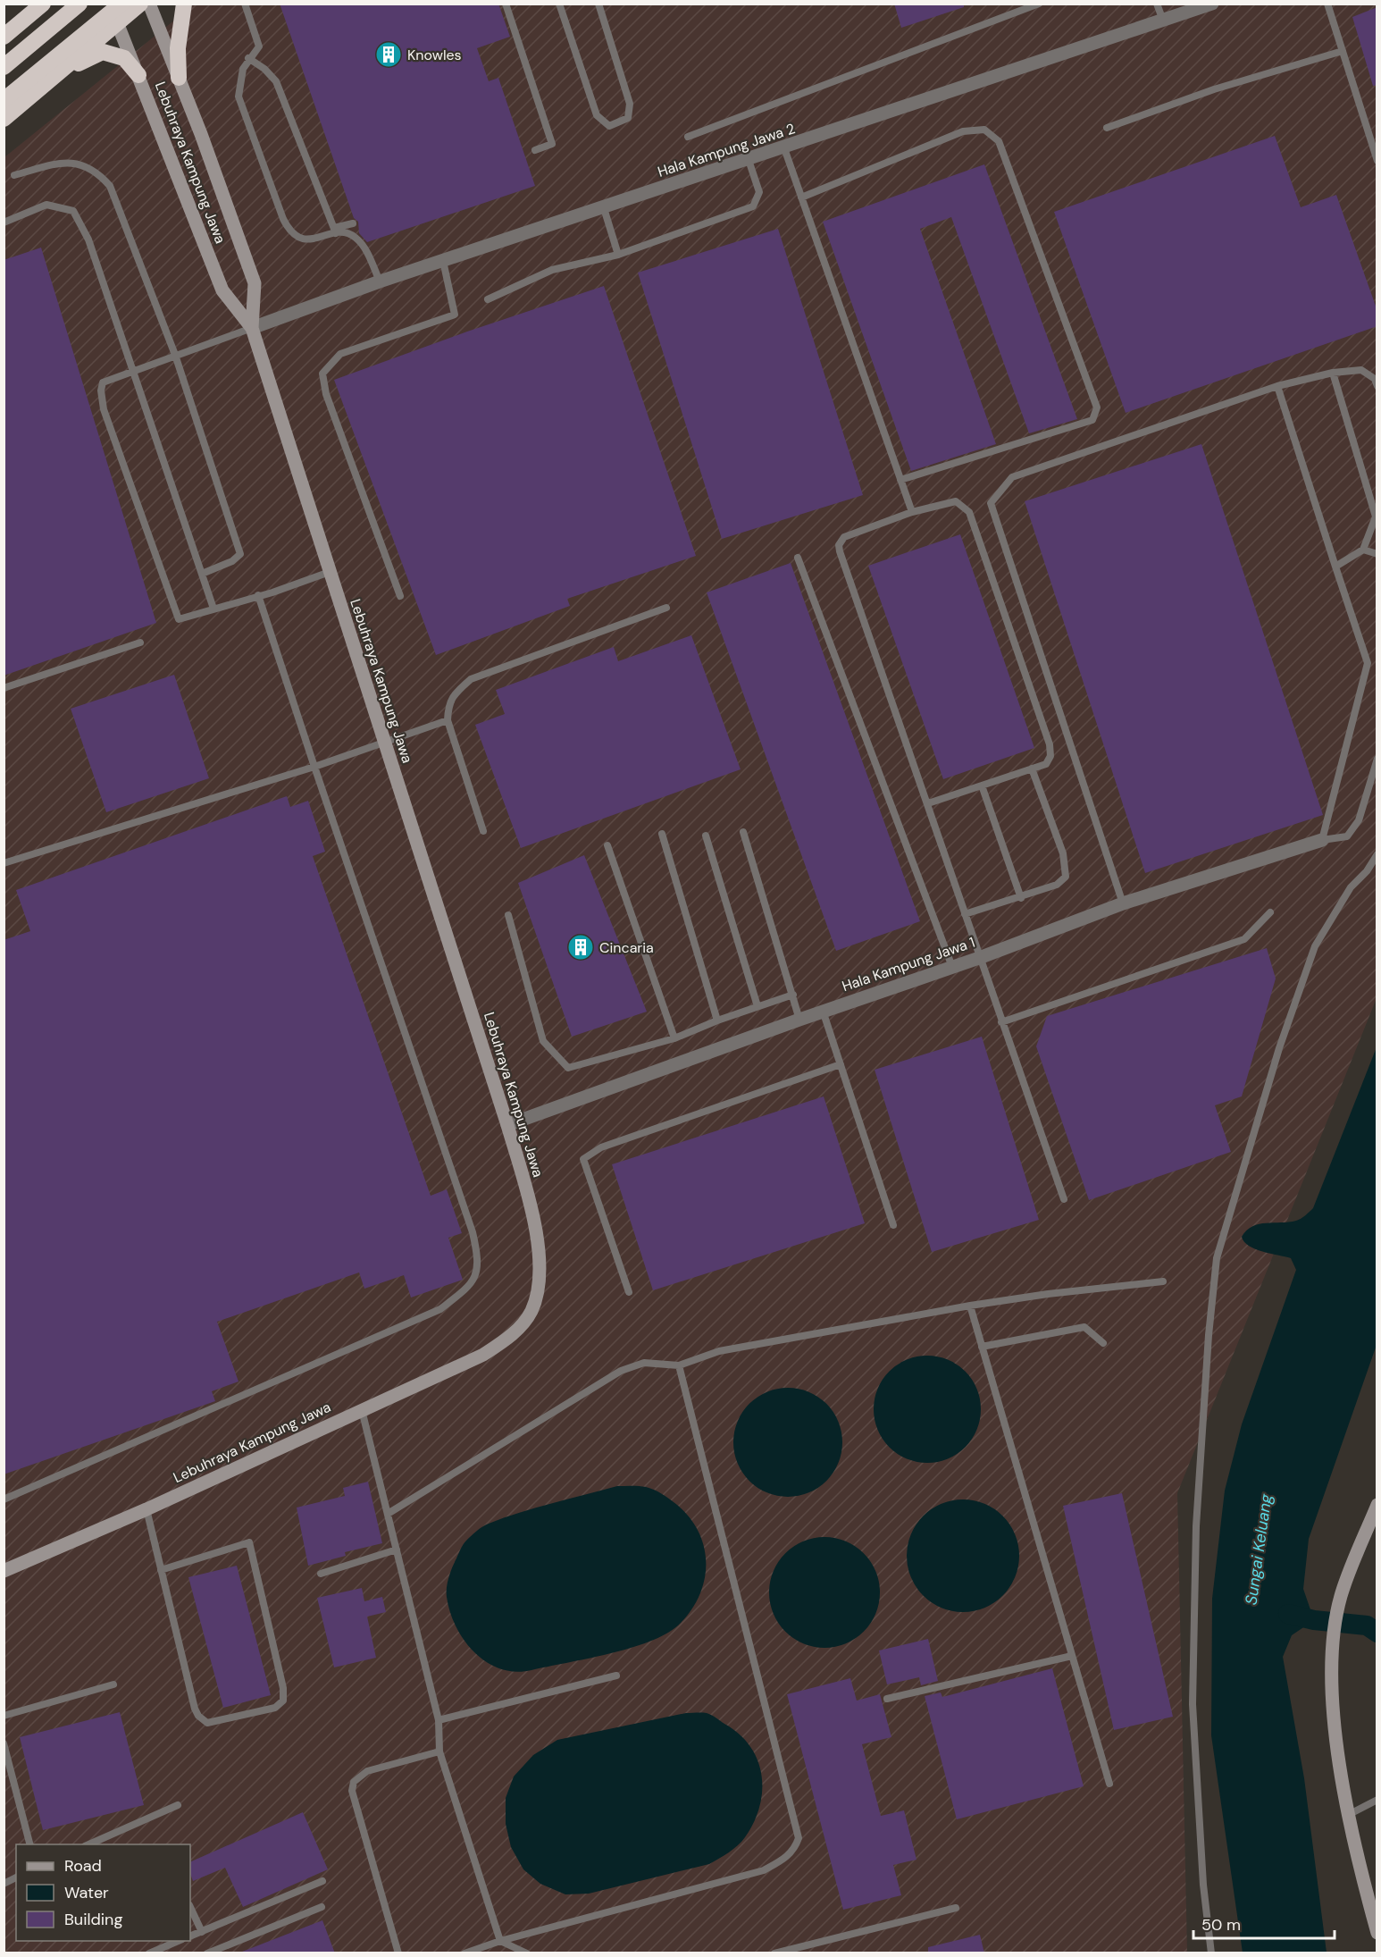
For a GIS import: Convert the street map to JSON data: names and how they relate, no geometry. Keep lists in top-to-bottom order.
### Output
{
  "streets": {
    "street": ["Hala Kampung Jawa 2", "Lebuhraya Kampung Jawa", "Hala Kampung Jawa 1"]
  },
  "crossings": [
    ["Hala Kampung Jawa 2", "Lebuhraya Kampung Jawa"],
    ["Lebuhraya Kampung Jawa", "Hala Kampung Jawa 1"]
  ],
  "water": ["Sungai Keluang"],
  "places": {
    "building": ["Knowles", "Cincaria"]
  },
  "legend": ["Road", "Water", "Building"],
  "scale_bar": "50 m"
}
